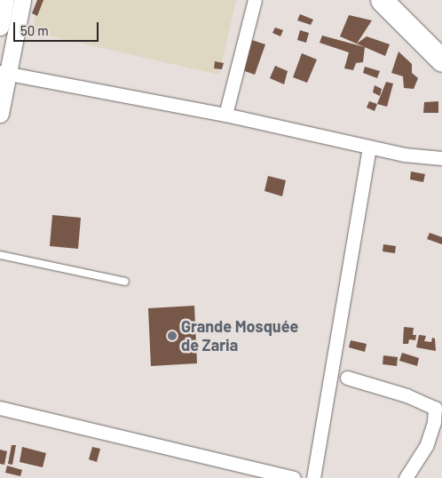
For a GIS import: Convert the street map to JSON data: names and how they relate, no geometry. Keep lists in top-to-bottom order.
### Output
{
  "places": ["Grande Mosquée de Zaria"],
  "scale_bar": "50 m"
}
